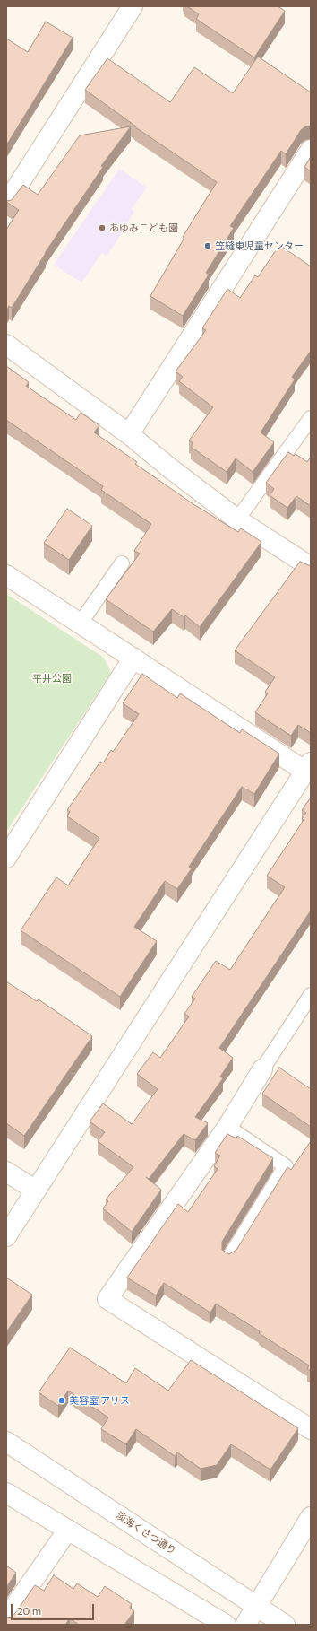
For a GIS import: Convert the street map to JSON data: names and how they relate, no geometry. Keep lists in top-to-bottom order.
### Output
{
  "streets": {
    "street": ["淡海くさつ通り"]
  },
  "parks": ["平井公園"],
  "places": ["あゆみこども園", "笠縫東児童センター", "美容室 アリス"],
  "scale_bar": "20 m"
}
